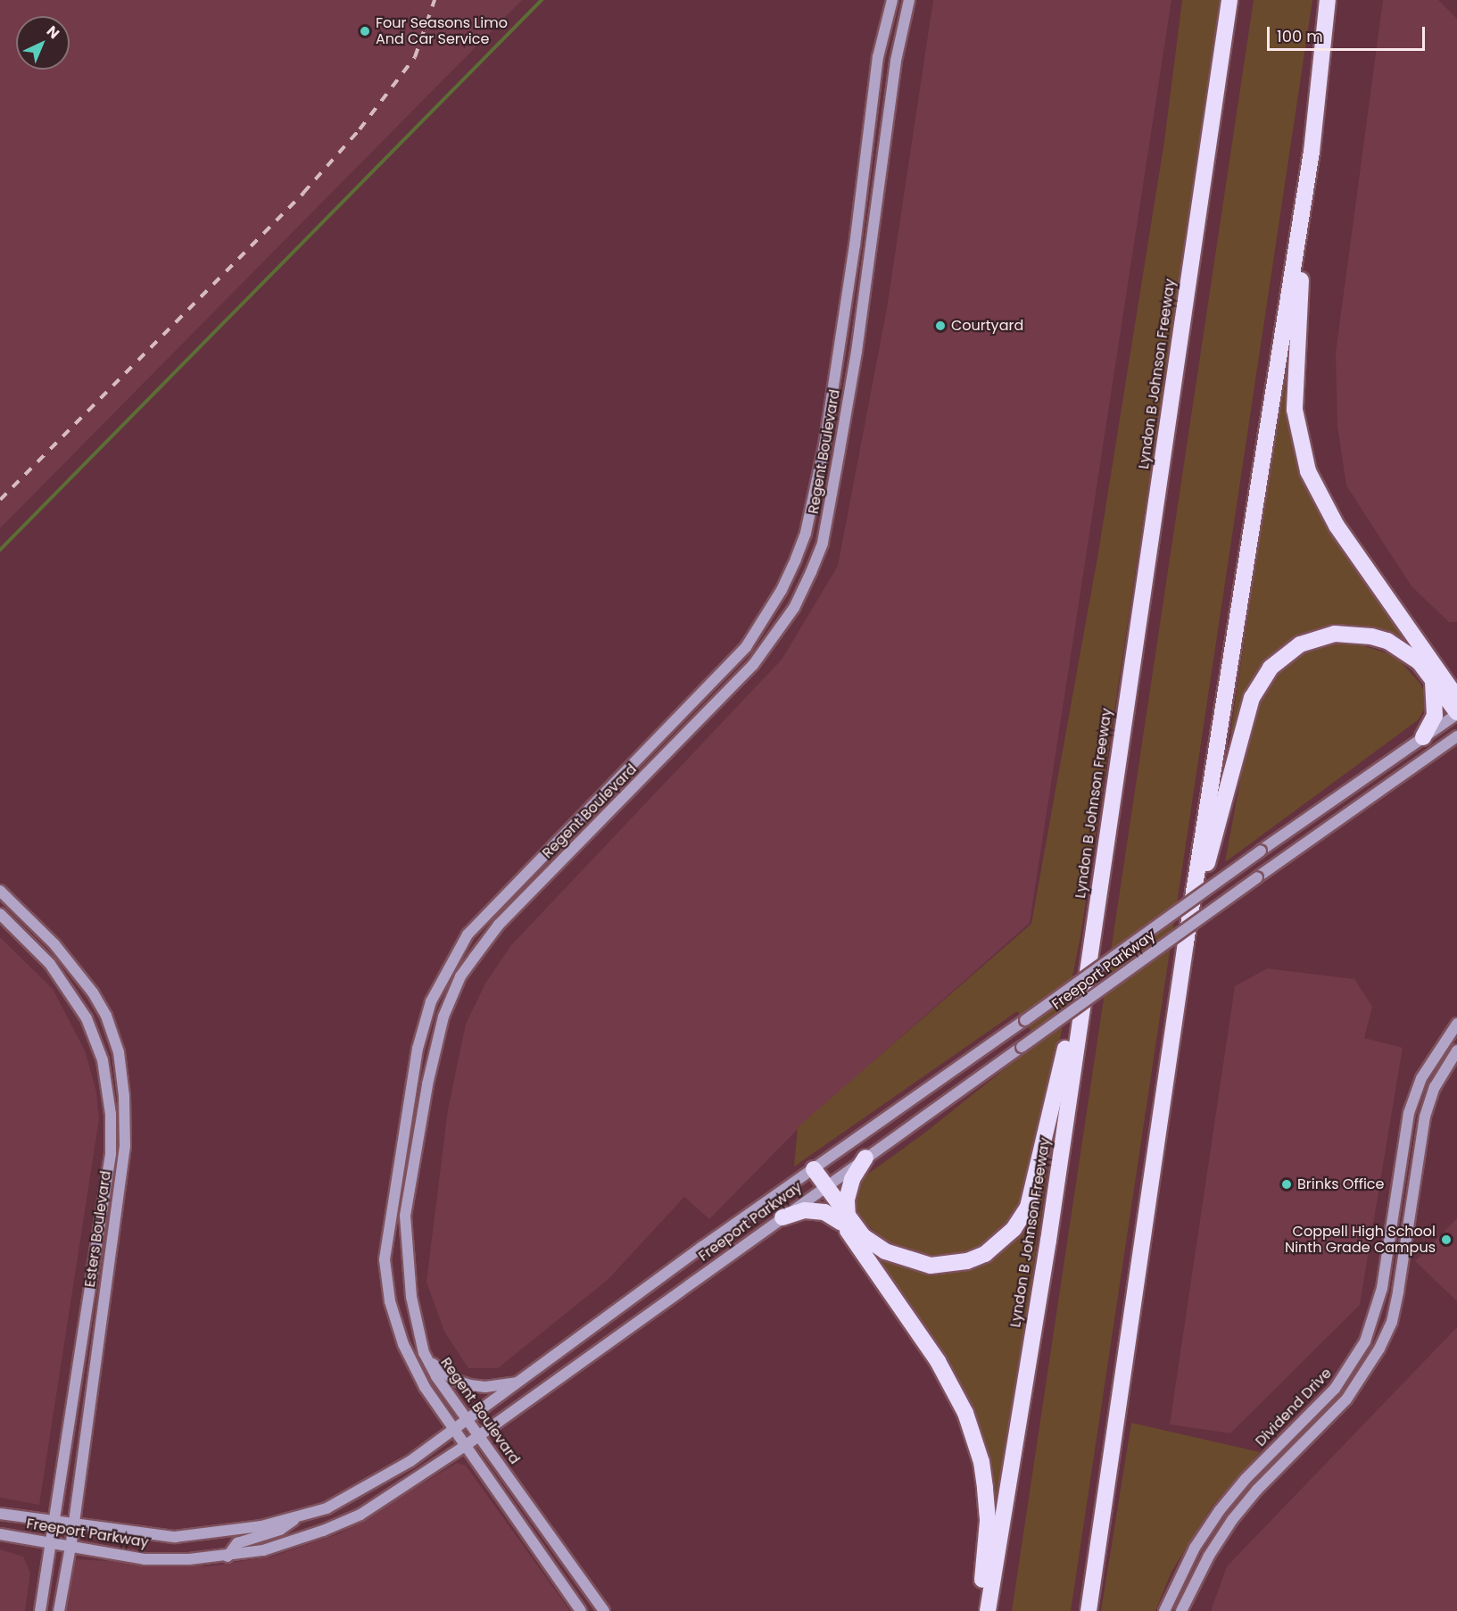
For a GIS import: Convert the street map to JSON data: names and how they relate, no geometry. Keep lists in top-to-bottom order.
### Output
{
  "streets": {
    "highway": ["Lyndon B Johnson Freeway"],
    "main road": [
      "Regent Boulevard",
      "Freeport Parkway",
      "Esters Boulevard",
      "Dividend Drive"
    ]
  },
  "crossings": [
    ["Regent Boulevard", "Freeport Parkway"],
    ["Freeport Parkway", "Esters Boulevard"]
  ],
  "places": [
    "Four Seasons Limo And Car Service",
    "Courtyard",
    "Brinks Office",
    "Coppell High School Ninth Grade Campus"
  ],
  "scale_bar": "100 m",
  "north": "top right"
}
